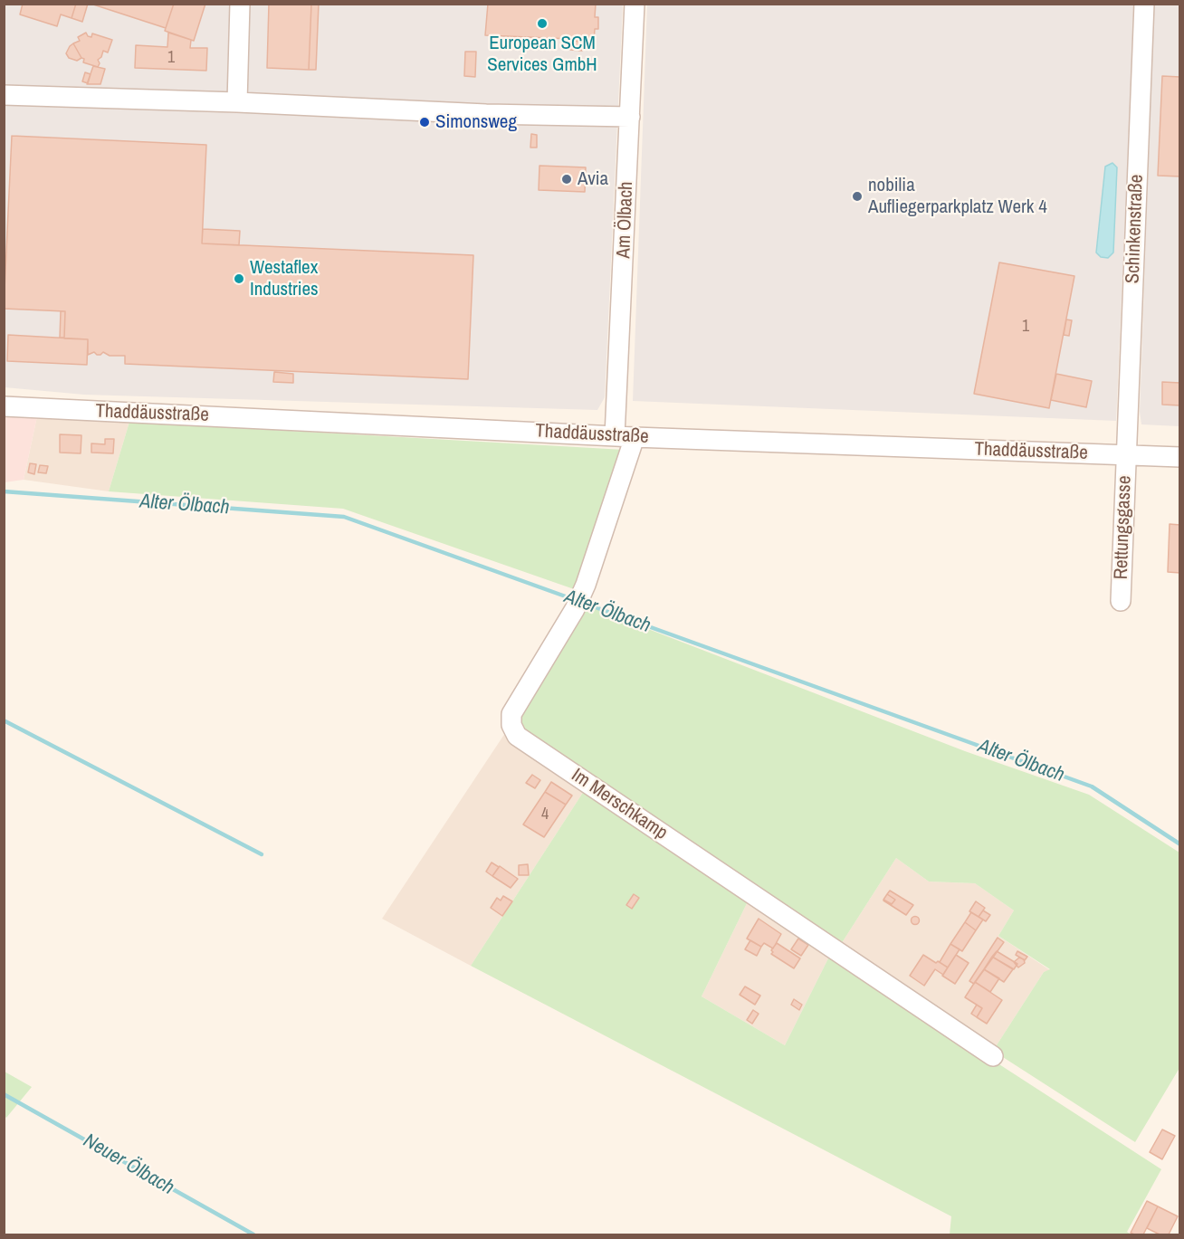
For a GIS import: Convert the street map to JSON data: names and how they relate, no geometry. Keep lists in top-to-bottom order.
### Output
{
  "streets": {
    "street": [
      "Am Ölbach",
      "Schinkenstraße",
      "Thaddäusstraße",
      "Rettungsgasse",
      "Im Merschkamp"
    ]
  },
  "crossings": [
    ["Am Ölbach", "Thaddäusstraße"],
    ["Schinkenstraße", "Thaddäusstraße"],
    ["Schinkenstraße", "Rettungsgasse"],
    ["Thaddäusstraße", "Rettungsgasse"],
    ["Thaddäusstraße", "Im Merschkamp"]
  ],
  "water": ["Alter Ölbach", "Neuer Ölbach"],
  "places": [
    "European SCM Services GmbH",
    "Simonsweg",
    "Avia",
    "nobilia Aufliegerparkplatz Werk 4",
    "Westaflex Industries"
  ],
  "house_numbers": ["1", "1", "4"]
}
